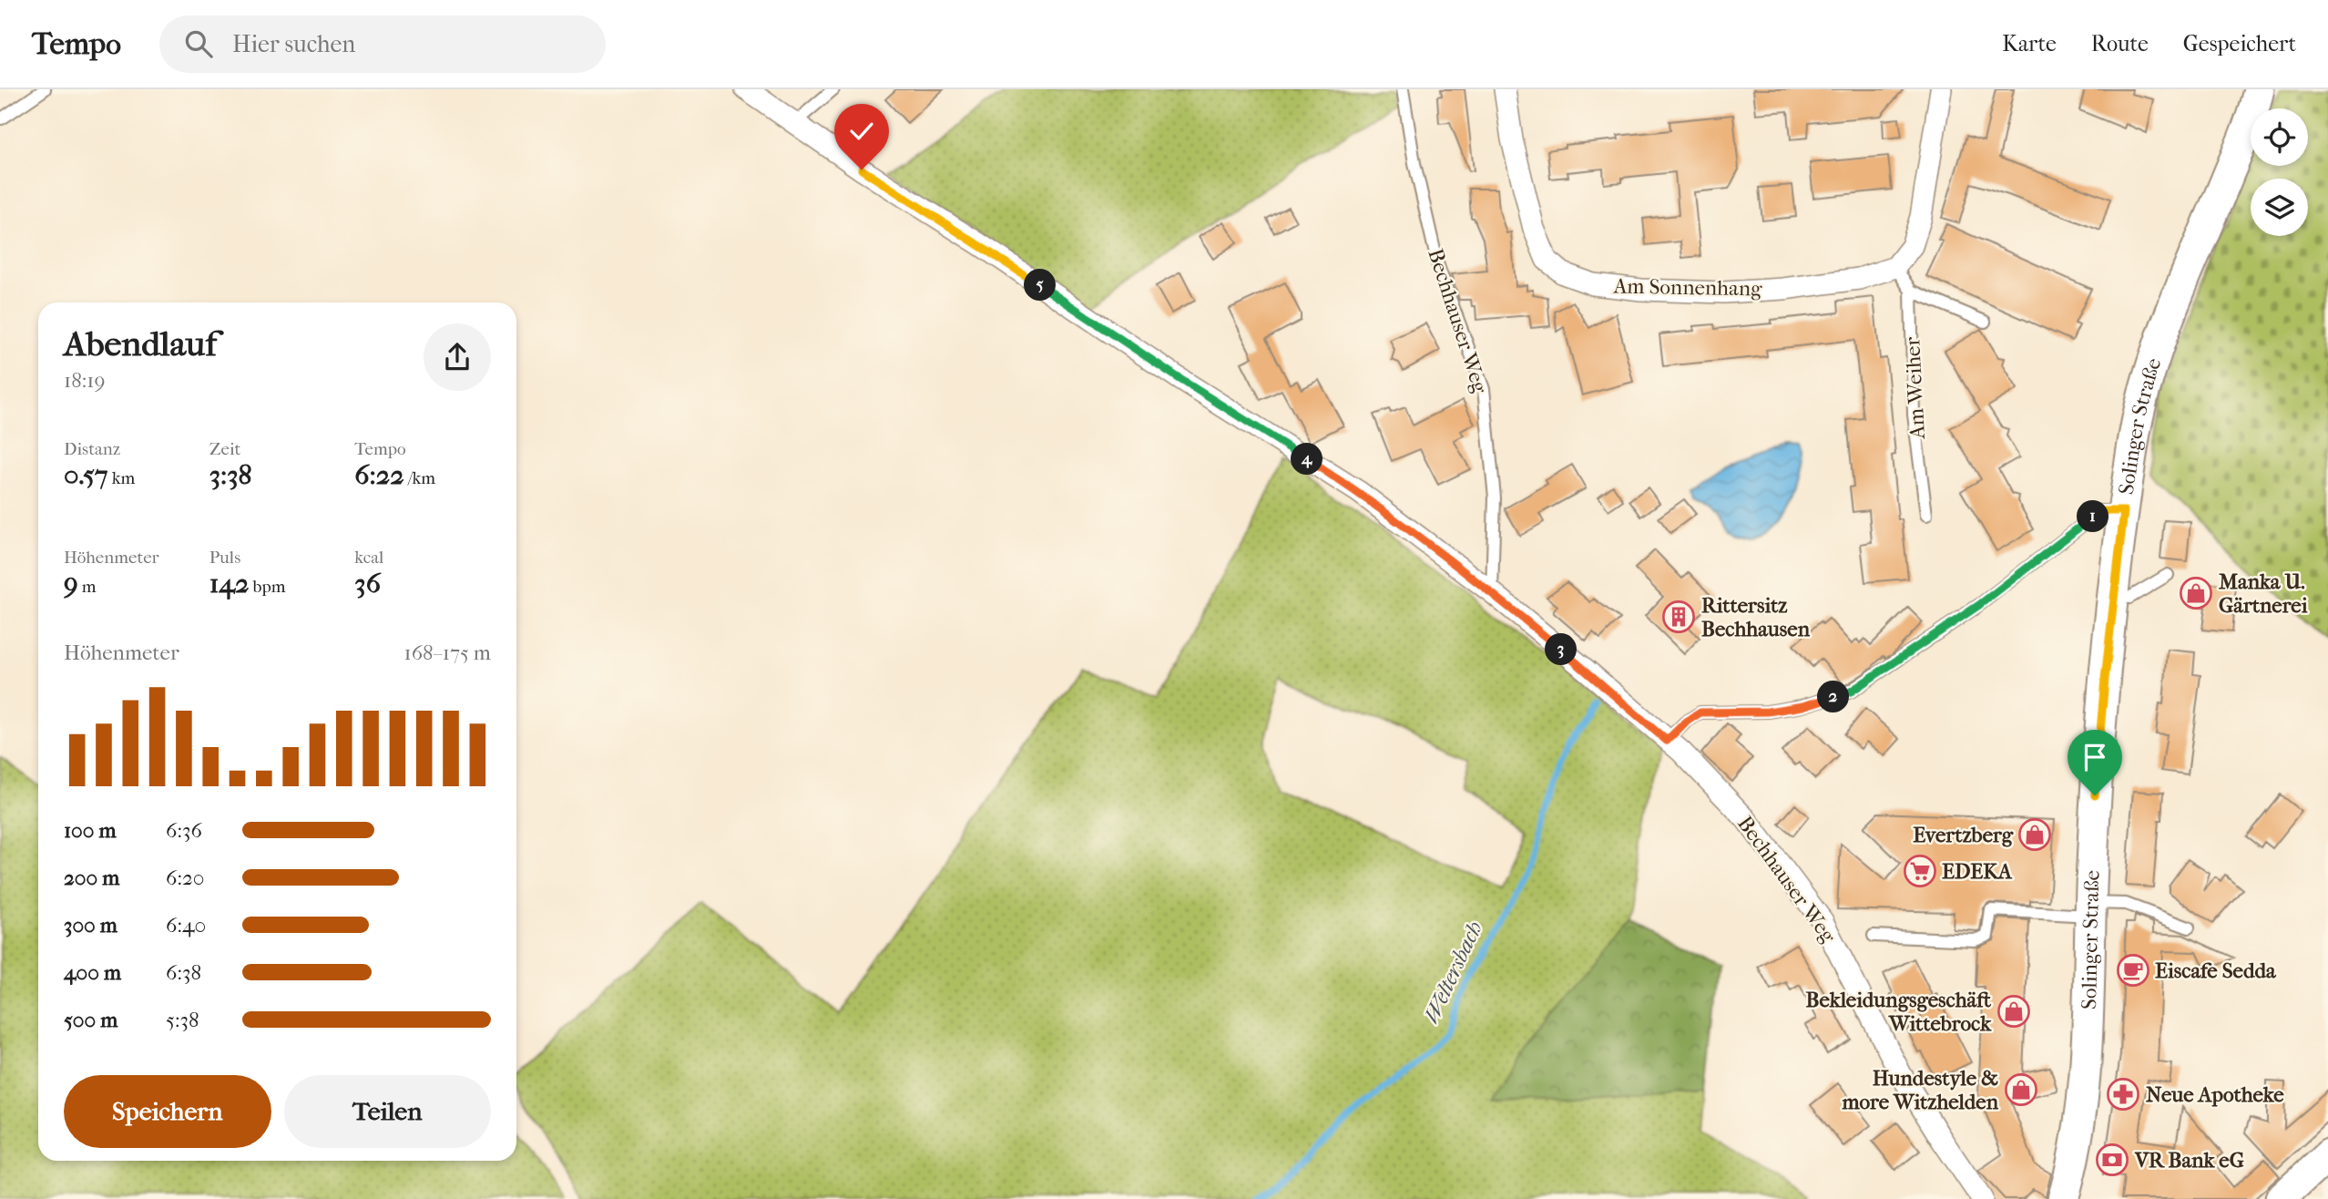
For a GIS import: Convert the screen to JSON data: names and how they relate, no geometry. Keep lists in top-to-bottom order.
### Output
{
  "streets": {
    "main road": ["Solinger Straße"],
    "street": ["Am Sonnenhang", "Bechhauser Weg"],
    "lane": ["Am Weiher"]
  },
  "water": ["Weltersbach"],
  "places": {
    "shop": [
      "Manka U. Gärtnerei",
      "Evertzberg",
      "Bekleidungsgeschäft Wittebrock",
      "Hundestyle & more Witzhelden"
    ],
    "building": ["Rittersitz Bechhausen"],
    "supermarket": ["EDEKA"],
    "cafe": ["Eiscafe Sedda"],
    "pharmacy": ["Neue Apotheke"],
    "bank": ["VR Bank eG"]
  },
  "page": {
    "header": "Tempo",
    "search": "Hier suchen",
    "nav": ["Karte", "Route", "Gespeichert"],
    "pins": [
      "5",
      "4",
      "1",
      "3",
      "2"
    ],
    "heading": ["Abendlauf", "18:19"],
    "stats": [
      ["Distanz", "0.57 km"],
      ["Zeit", "3:38"],
      ["Tempo", "6:22 /km"],
      ["Höhenmeter", "9 m"],
      ["Puls", "142 bpm"],
      ["kcal", "36"]
    ],
    "chart": ["Höhenmeter", "168–175 m"],
    "list": [
      {
        "name": "100 m",
        "note": "6:36"
      },
      {
        "name": "200 m",
        "note": "6:20"
      },
      {
        "name": "300 m",
        "note": "6:40"
      },
      {
        "name": "400 m",
        "note": "6:38"
      },
      {
        "name": "500 m",
        "note": "5:38"
      }
    ],
    "buttons": ["Speichern", "Teilen"]
  }
}
